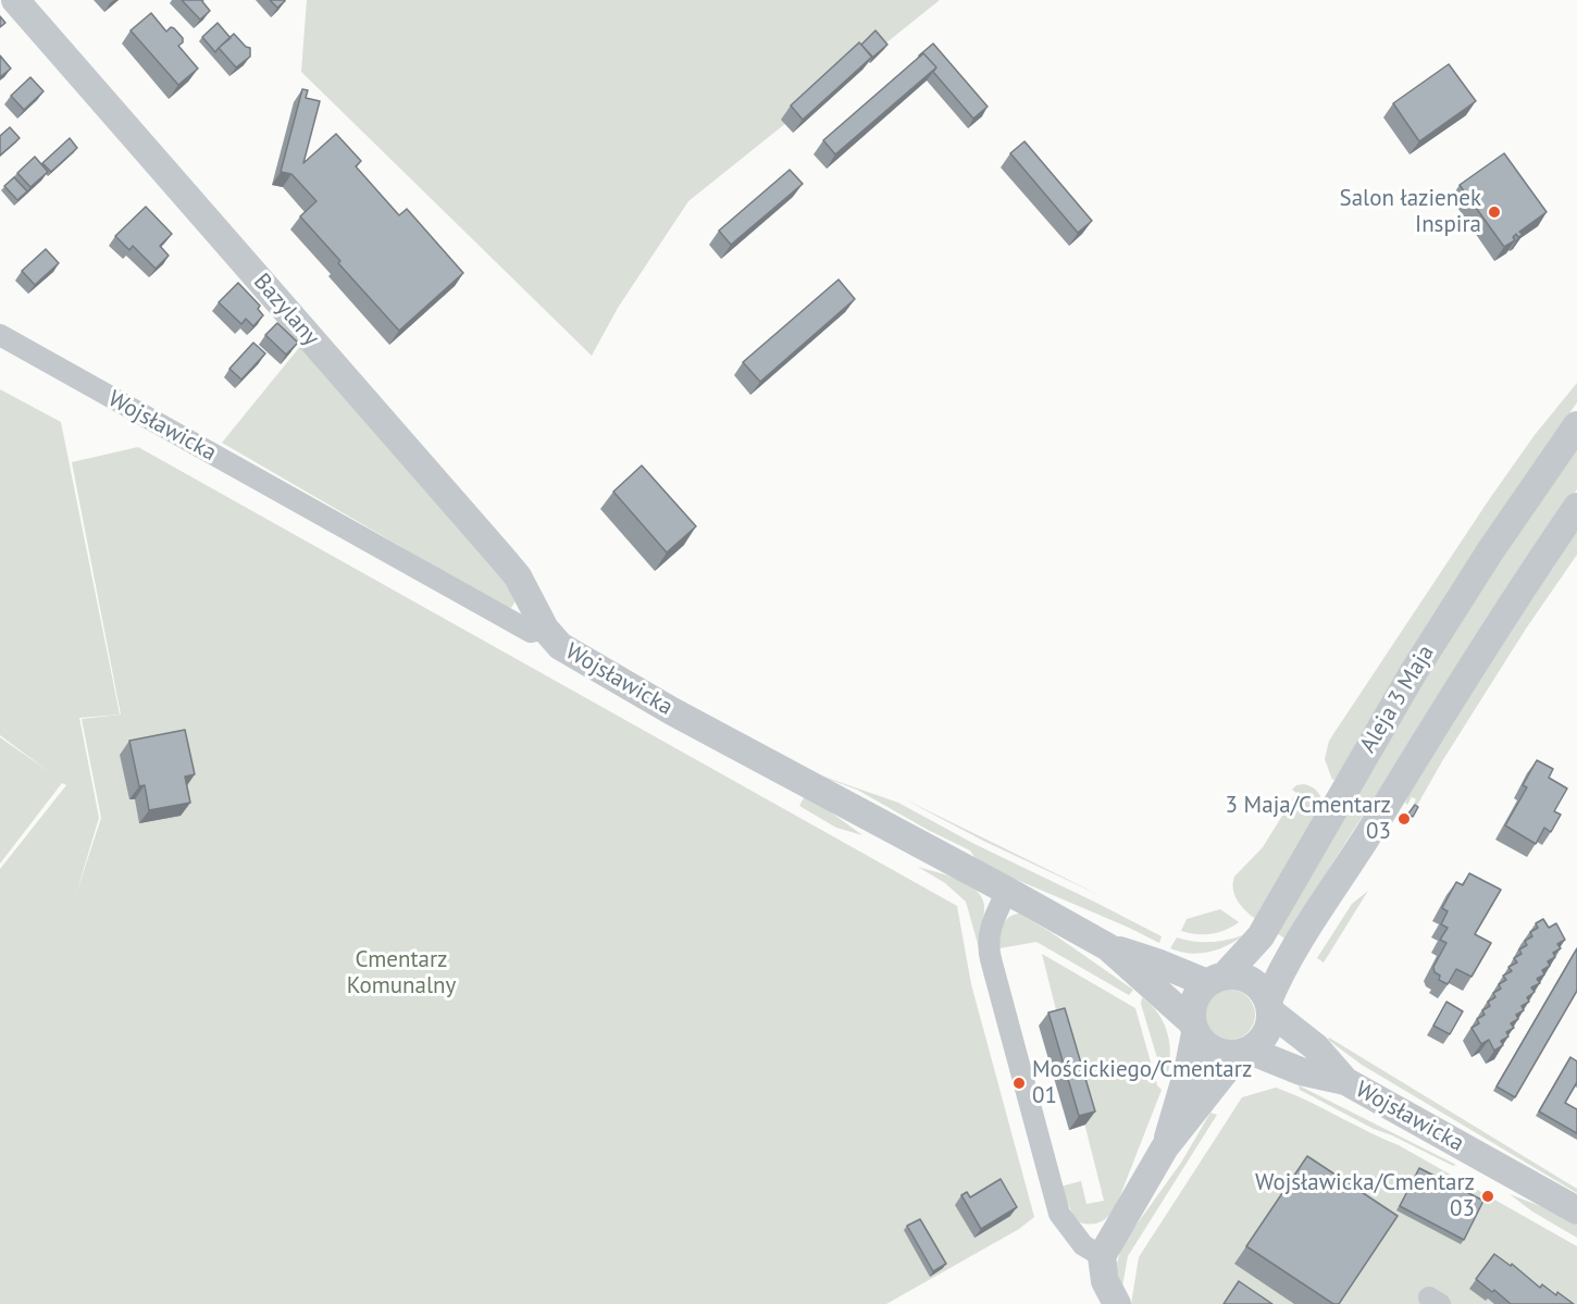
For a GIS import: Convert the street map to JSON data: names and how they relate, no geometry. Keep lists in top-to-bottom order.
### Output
{
  "streets": {
    "street": ["Bazylany", "Wojsławicka", "Aleja 3 Maja"]
  },
  "crossings": [
    ["Bazylany", "Wojsławicka"],
    ["Wojsławicka", "Aleja 3 Maja"]
  ],
  "parks": ["Cmentarz Komunalny"],
  "places": [
    "Salon łazienek Inspira",
    "3 Maja/Cmentarz 03",
    "Mościckiego/Cmentarz 01",
    "Wojsławicka/Cmentarz 03"
  ]
}
